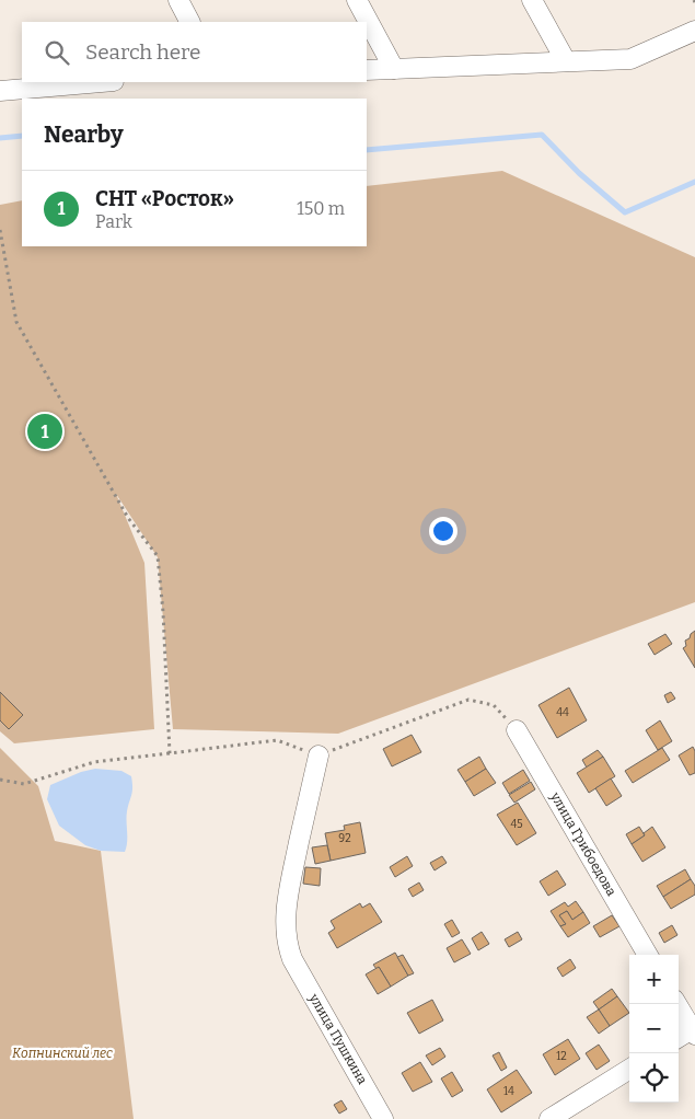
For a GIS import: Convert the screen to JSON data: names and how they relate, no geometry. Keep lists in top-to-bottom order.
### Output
{
  "streets": {
    "street": ["улица Грибоедова", "улица Пушкина"]
  },
  "parks": ["Копнинский лес"],
  "house_numbers": [
    "44",
    "45",
    "92",
    "12",
    "14"
  ],
  "page": {
    "search": "Search here",
    "heading": "Nearby",
    "list": [
      {
        "mark": "1",
        "name": "СНТ «Росток»",
        "note": "Park",
        "value": "150 m"
      }
    ],
    "pins": "1",
    "map_buttons": ["+", "−"]
  }
}
